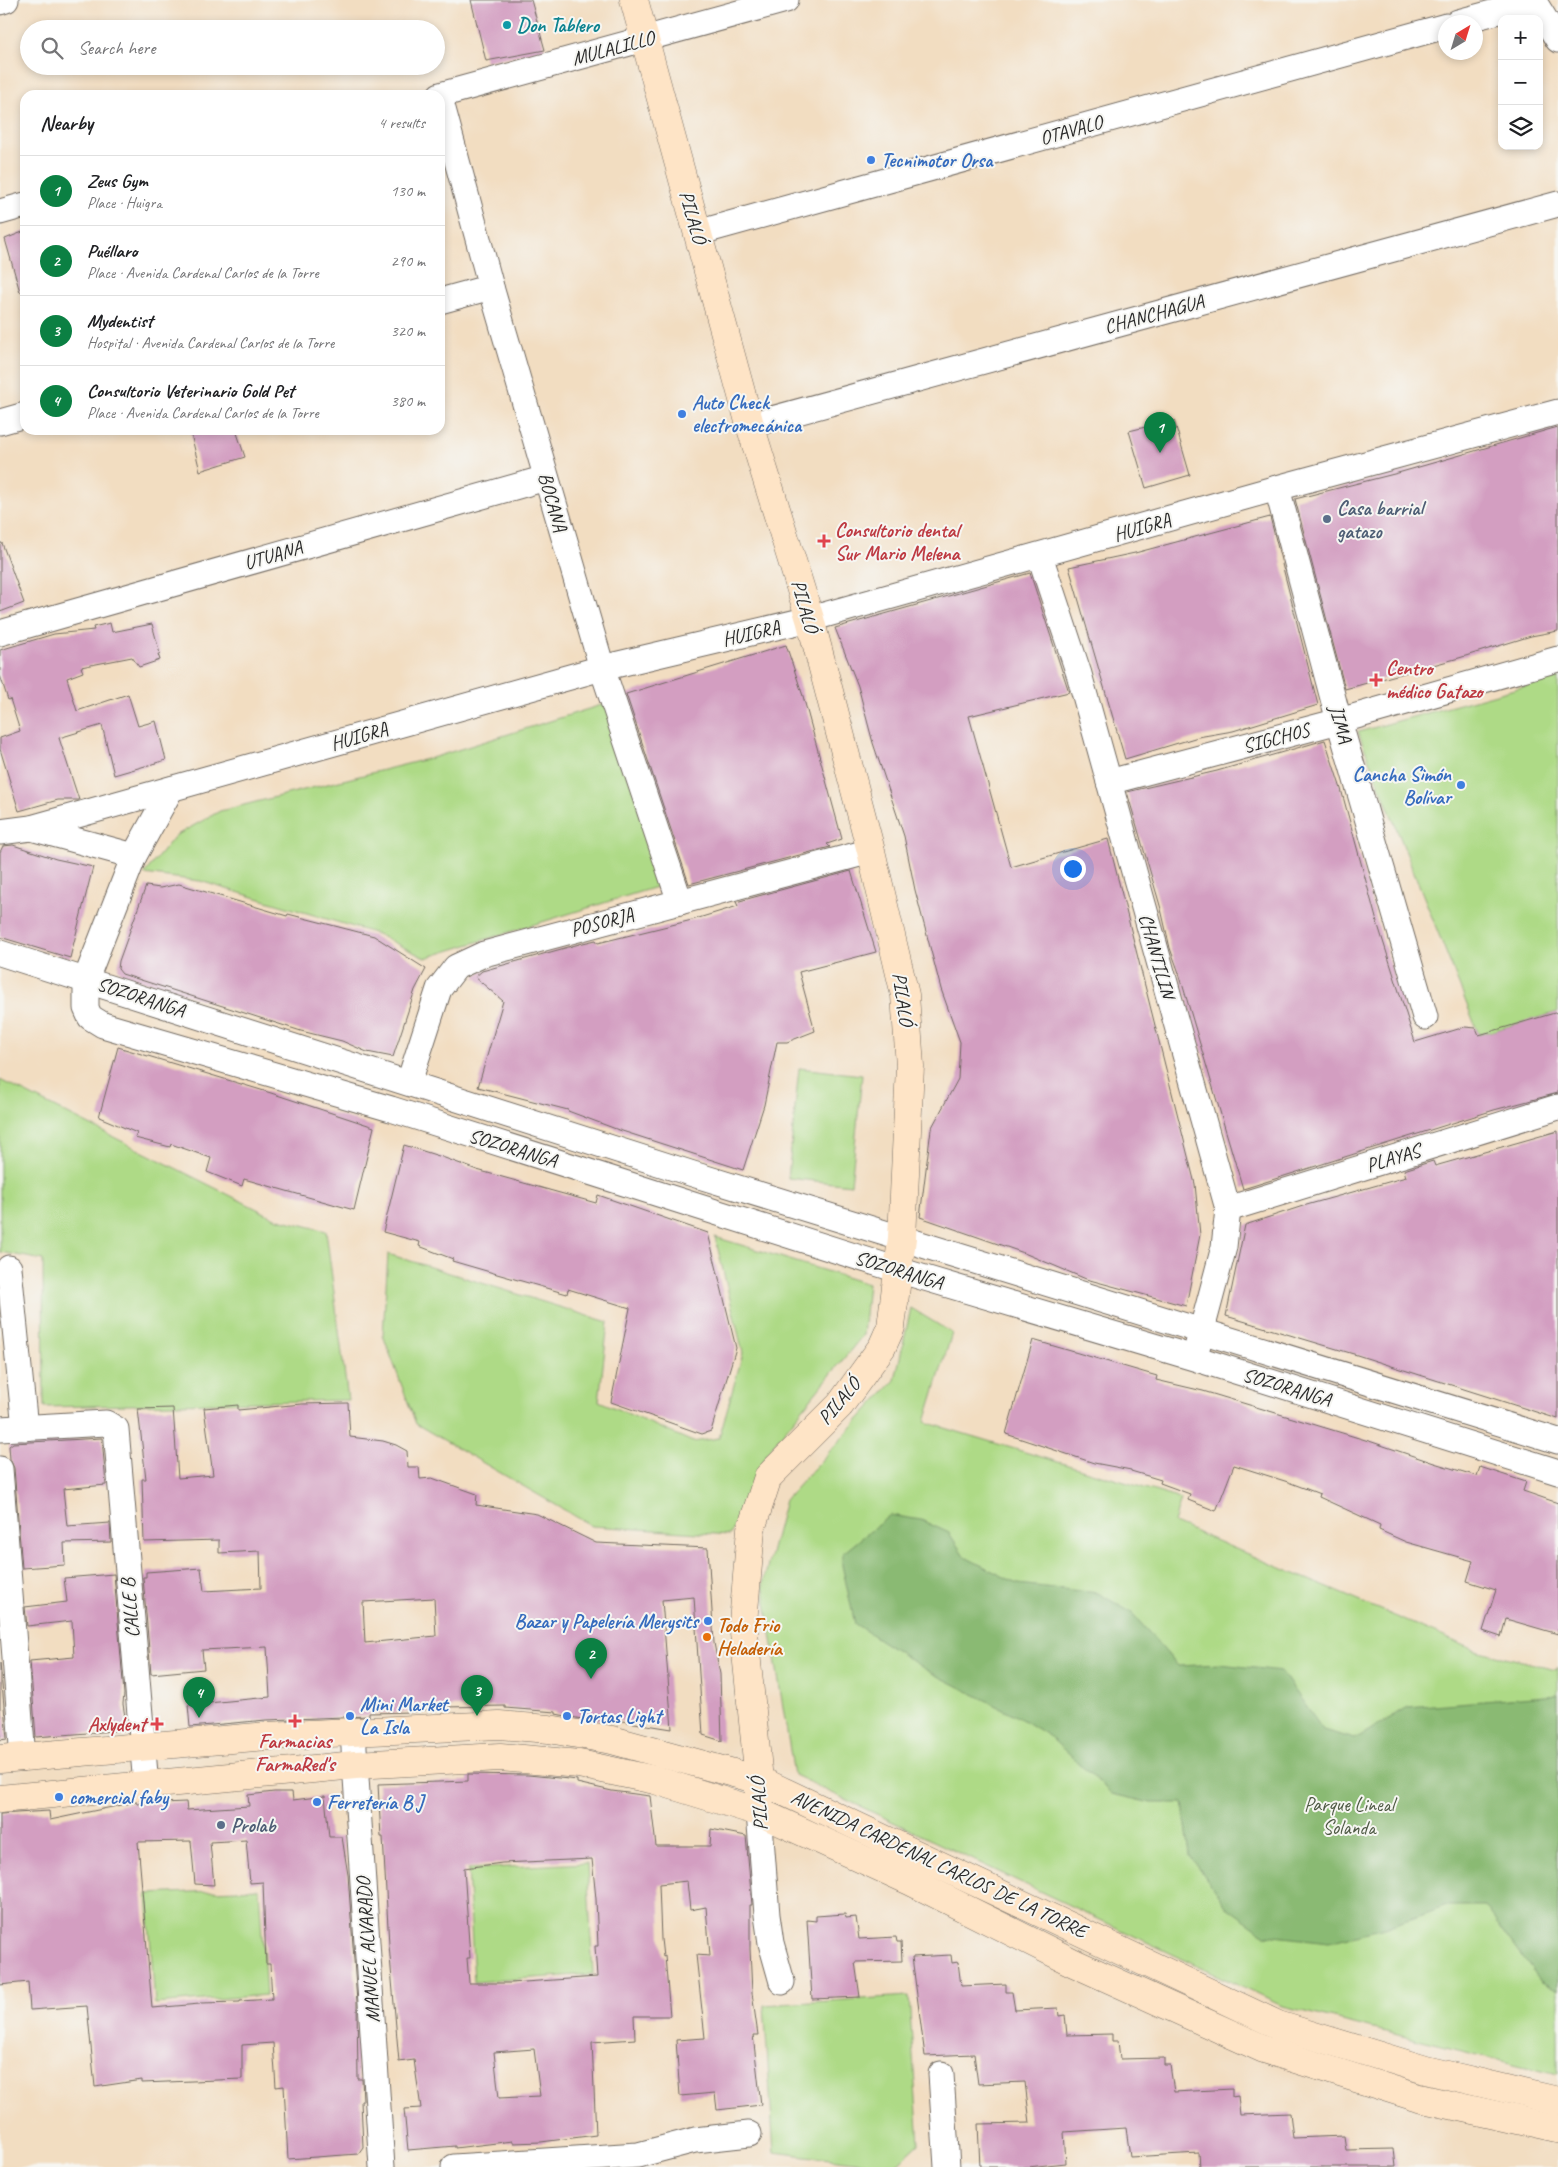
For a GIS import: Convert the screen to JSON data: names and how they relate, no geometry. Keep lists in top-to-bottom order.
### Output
{
  "streets": {
    "street": [
      "MULALILLO",
      "OTAVALO",
      "PILALÓ",
      "CHANCHAGUA",
      "BOCANA",
      "HUIGRA",
      "UTUANA",
      "JIMA",
      "SIGCHOS",
      "POSORJA",
      "CHANTILIN",
      "SOZORANGA",
      "PLAYAS",
      "CALLE B",
      "AVENIDA CARDENAL CARLOS DE LA TORRE",
      "MANUEL ALVARADO"
    ]
  },
  "crossings": [
    ["MULALILLO", "PILALÓ"],
    ["OTAVALO", "PILALÓ"],
    ["PILALÓ", "CHANCHAGUA"],
    ["PILALÓ", "HUIGRA"],
    ["PILALÓ", "POSORJA"],
    ["PILALÓ", "SOZORANGA"],
    ["PILALÓ", "AVENIDA CARDENAL CARLOS DE LA TORRE"],
    ["BOCANA", "HUIGRA"],
    ["BOCANA", "UTUANA"],
    ["BOCANA", "POSORJA"],
    ["HUIGRA", "JIMA"],
    ["HUIGRA", "CHANTILIN"],
    ["JIMA", "SIGCHOS"],
    ["SIGCHOS", "CHANTILIN"],
    ["POSORJA", "SOZORANGA"],
    ["CHANTILIN", "SOZORANGA"],
    ["CHANTILIN", "PLAYAS"],
    ["CALLE B", "AVENIDA CARDENAL CARLOS DE LA TORRE"],
    ["AVENIDA CARDENAL CARLOS DE LA TORRE", "MANUEL ALVARADO"]
  ],
  "parks": ["Parque Lineal Solanda"],
  "places": {
    "other": [
      "Don Tablero",
      "Tecnimotor Orsa",
      "Auto Check electromecánica",
      "Casa barrial gatazo",
      "Cancha Simón Bolívar",
      "Bazar y Papelería Merysits",
      "Todo Frio Heladería",
      "Mini Market La Isla",
      "Tortas Light",
      "comercial faby",
      "Ferretería B J",
      "Prolab"
    ],
    "health": [
      "Consultorio dental Sur Mario Melena",
      "Centro médico Gatazo",
      "Farmacias FarmaRed's",
      "Axlydent"
    ]
  },
  "north": "top right",
  "page": {
    "map_buttons": ["+", "−"],
    "search": "Search here",
    "heading": ["Nearby", "4 results"],
    "list": [
      {
        "mark": "1",
        "name": "Zeus Gym",
        "note": "Place · Huigra",
        "value": "130 m"
      },
      {
        "mark": "2",
        "name": "Puéllaro",
        "note": "Place · Avenida Cardenal Carlos de la Torre",
        "value": "290 m"
      },
      {
        "mark": "3",
        "name": "Mydentist",
        "note": "Hospital · Avenida Cardenal Carlos de la Torre",
        "value": "320 m"
      },
      {
        "mark": "4",
        "name": "Consultorio Veterinario Gold Pet",
        "note": "Place · Avenida Cardenal Carlos de la Torre",
        "value": "380 m"
      }
    ],
    "pins": [
      "1",
      "2",
      "3",
      "4"
    ]
  }
}
